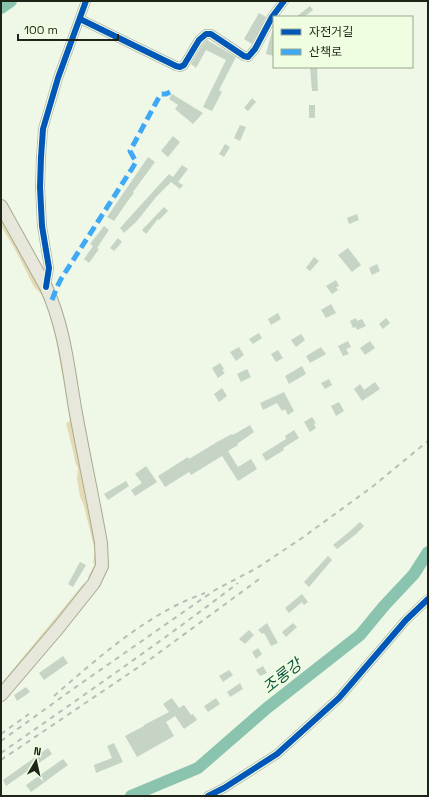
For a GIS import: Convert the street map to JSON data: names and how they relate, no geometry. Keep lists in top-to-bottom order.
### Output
{
  "water": ["조롱강"],
  "legend": ["자전거길", "산책로"],
  "scale_bar": "100 m",
  "north": "top"
}
